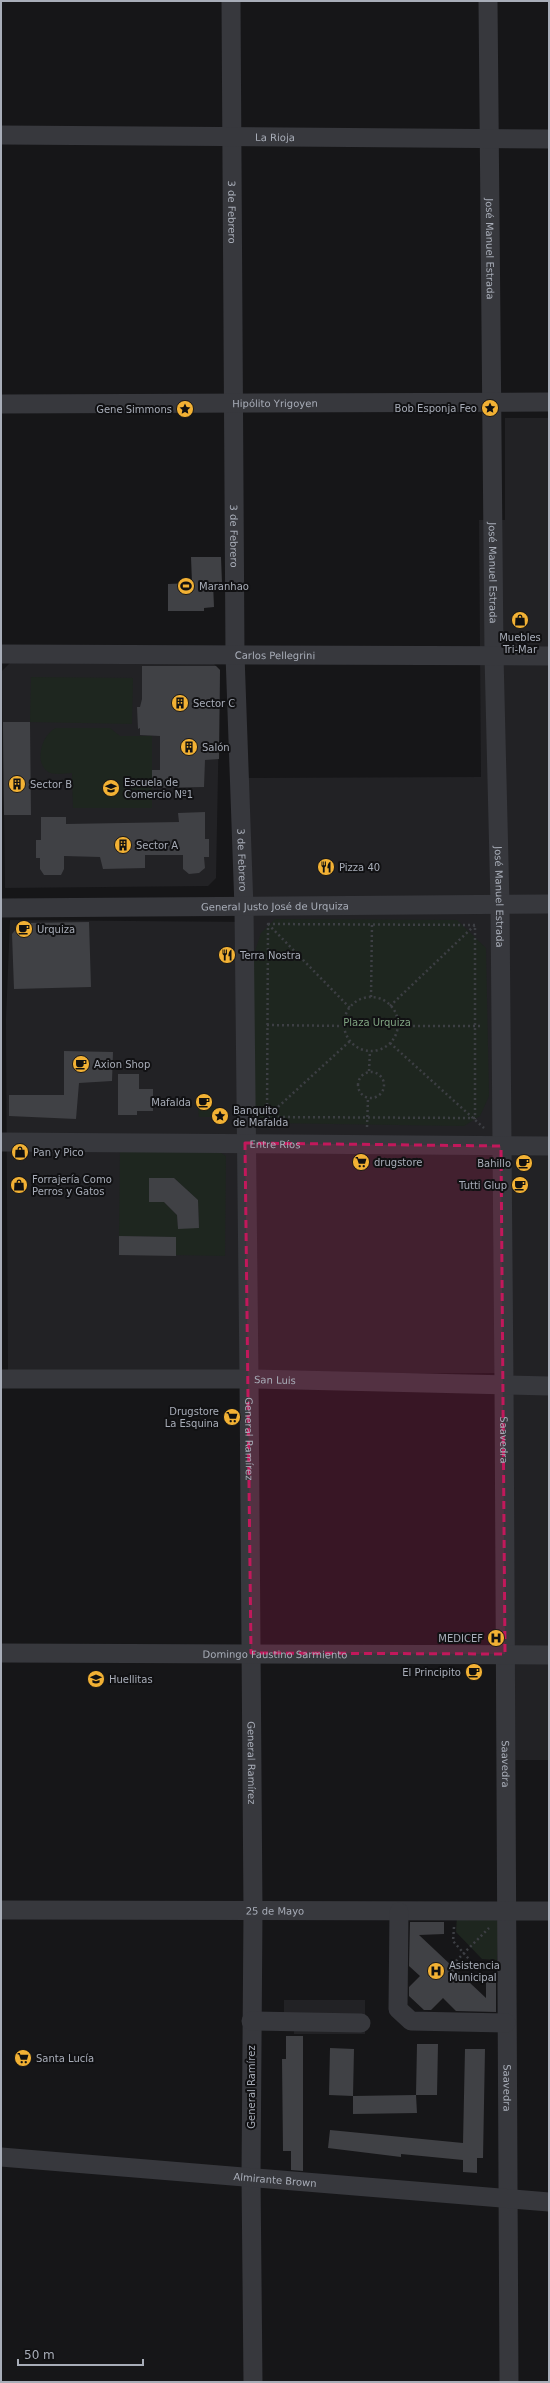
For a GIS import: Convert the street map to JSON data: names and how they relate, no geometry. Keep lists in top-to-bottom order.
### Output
{
  "streets": {
    "street": [
      "La Rioja",
      "3 de Febrero",
      "José Manuel Estrada",
      "Hipólito Yrigoyen",
      "Carlos Pellegrini",
      "General Justo José de Urquiza",
      "Entre Ríos",
      "San Luis",
      "General Ramírez",
      "Saavedra",
      "Domingo Faustino Sarmiento",
      "25 de Mayo",
      "Almirante Brown"
    ]
  },
  "crossings": [
    ["La Rioja", "3 de Febrero"],
    ["La Rioja", "José Manuel Estrada"],
    ["3 de Febrero", "Hipólito Yrigoyen"],
    ["3 de Febrero", "Carlos Pellegrini"],
    ["3 de Febrero", "General Justo José de Urquiza"],
    ["3 de Febrero", "Entre Ríos"],
    ["3 de Febrero", "General Ramírez"],
    ["José Manuel Estrada", "Hipólito Yrigoyen"],
    ["José Manuel Estrada", "Carlos Pellegrini"],
    ["José Manuel Estrada", "General Justo José de Urquiza"],
    ["José Manuel Estrada", "Entre Ríos"],
    ["José Manuel Estrada", "Saavedra"],
    ["Entre Ríos", "General Ramírez"],
    ["Entre Ríos", "Saavedra"],
    ["San Luis", "General Ramírez"],
    ["San Luis", "Saavedra"],
    ["General Ramírez", "Domingo Faustino Sarmiento"],
    ["General Ramírez", "25 de Mayo"],
    ["General Ramírez", "Almirante Brown"],
    ["Saavedra", "Domingo Faustino Sarmiento"],
    ["Saavedra", "25 de Mayo"],
    ["Saavedra", "Almirante Brown"]
  ],
  "parks": ["Plaza Urquiza"],
  "places": {
    "place": ["Bob Esponja Feo", "Gene Simmons", "Banquito de Mafalda"],
    "sports": ["Maranhao"],
    "shop": ["Muebles Tri-Mar", "Pan y Pico", "Forrajería Como Perros y Gatos"],
    "building": [
      "Sector C",
      "Salón",
      "Sector B",
      "Sector A"
    ],
    "school or university": ["Escuela de Comercio Nº1", "Huellitas"],
    "restaurant": ["Pizza 40", "Terra Nostra"],
    "cafe": [
      "Urquiza",
      "Axion Shop",
      "Mafalda",
      "Bahillo",
      "Tutti Glup",
      "El Principito"
    ],
    "supermarket": ["drugstore", "Drugstore La Esquina", "Santa Lucía"],
    "hospital": ["MEDICEF", "Asistencia Municipal"]
  },
  "scale_bar": "50 m"
}
